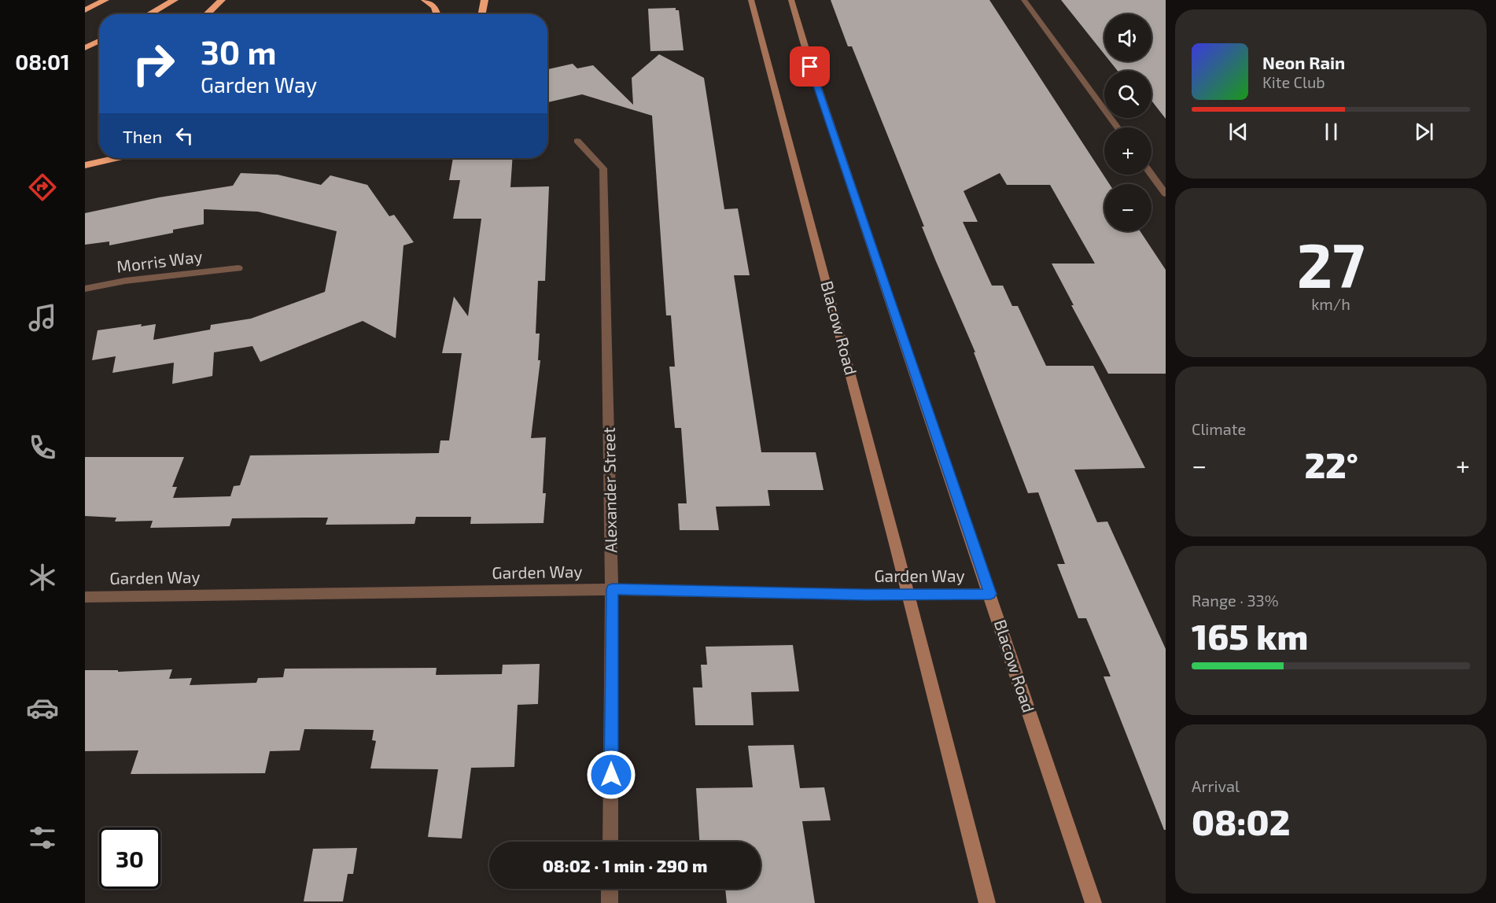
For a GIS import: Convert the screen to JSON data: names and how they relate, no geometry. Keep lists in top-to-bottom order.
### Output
{
  "streets": {
    "main road": ["Blacow Road"],
    "street": ["Morris Way", "Alexander Street", "Garden Way"]
  },
  "crossings": [
    ["Blacow Road", "Garden Way"],
    ["Alexander Street", "Garden Way"]
  ],
  "page": {
    "tabs": "08:01",
    "map_buttons": ["+", "−"],
    "turn": ["30 m", "Garden Way"],
    "song": ["Neon Rain", "Kite Club"],
    "then": "Then",
    "tile": [
      ["27", "km/h"],
      "Climate",
      ["Range · 33%", "165 km"],
      ["Arrival", "08:02"]
    ],
    "heat": ["−", "22°", "+"],
    "limit": "30",
    "trip": "08:02 · 1 min · 290 m"
  }
}
